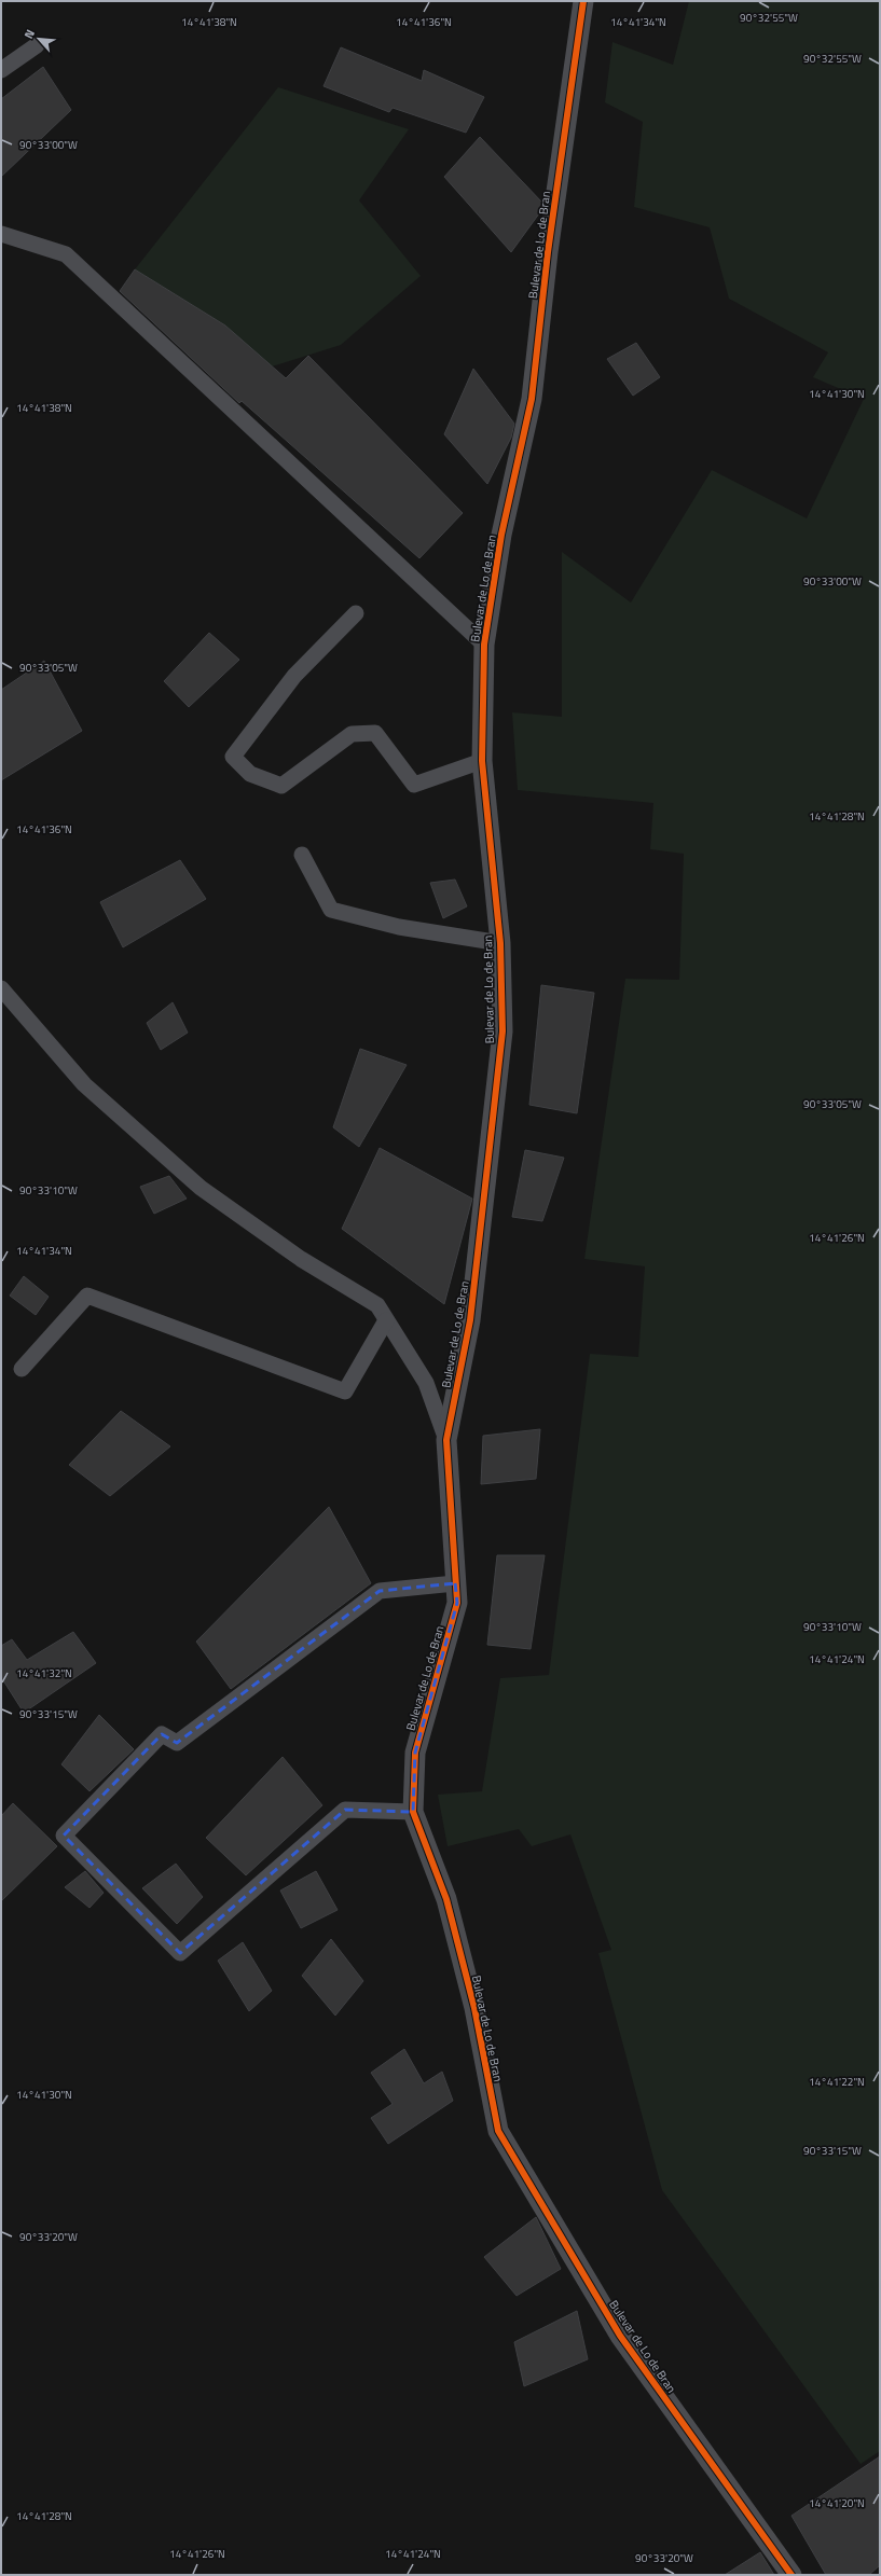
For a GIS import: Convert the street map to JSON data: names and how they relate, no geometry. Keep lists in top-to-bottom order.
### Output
{
  "streets": {
    "street": ["Bulevar de Lo de Bran"]
  },
  "north": "top left",
  "coordinates": [
    "90°32'55\"W",
    "14°41'38\"N",
    "14°41'36\"N",
    "14°41'34\"N",
    "90°33'00\"W",
    "14°41'30\"N",
    "90°33'05\"W",
    "14°41'28\"N",
    "90°33'10\"W",
    "14°41'26\"N",
    "14°41'24\"N",
    "14°41'32\"N",
    "90°33'15\"W",
    "14°41'22\"N",
    "90°33'20\"W",
    "14°41'20\"N"
  ]
}
